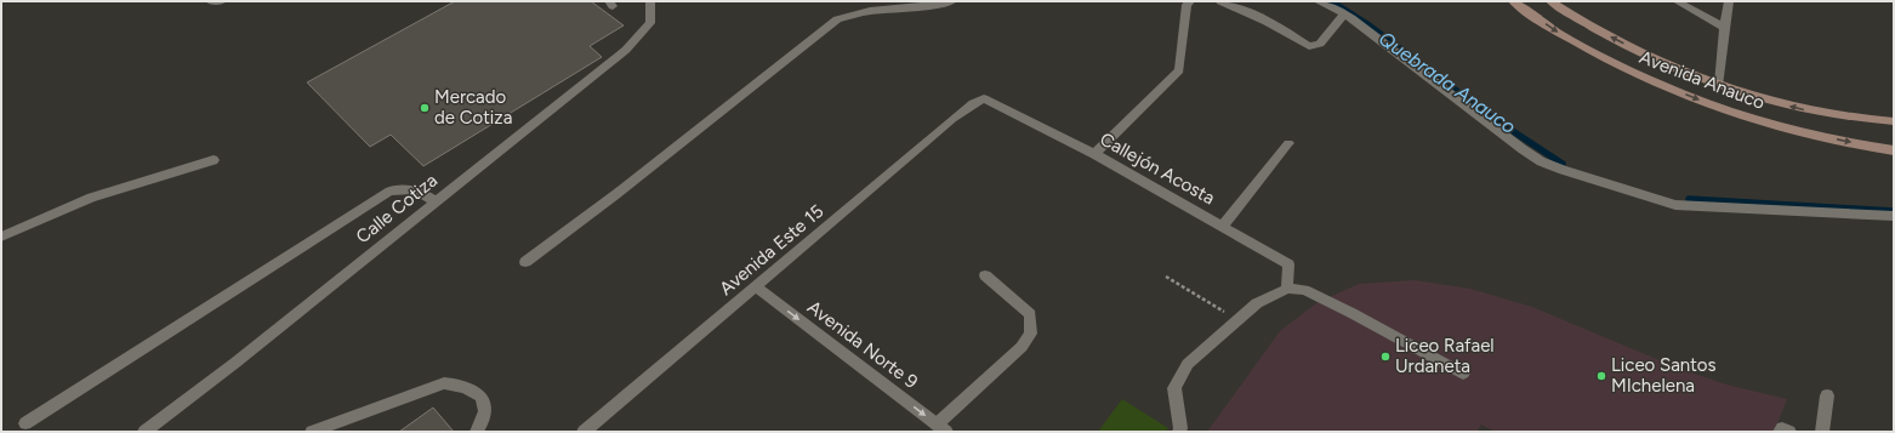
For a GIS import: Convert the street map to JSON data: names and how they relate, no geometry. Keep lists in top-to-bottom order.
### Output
{
  "streets": {
    "main road": ["Avenida Anauco"],
    "street": [
      "Callejón Acosta",
      "Calle Cotiza",
      "Avenida Este 15",
      "Avenida Norte 9"
    ]
  },
  "crossings": [
    ["Callejón Acosta", "Avenida Este 15"],
    ["Avenida Este 15", "Avenida Norte 9"]
  ],
  "one_way": ["Avenida Norte 9"],
  "water": ["Quebrada Anauco"],
  "places": ["Mercado de Cotiza", "Liceo Rafael Urdaneta", "Liceo Santos MIchelena"]
}
